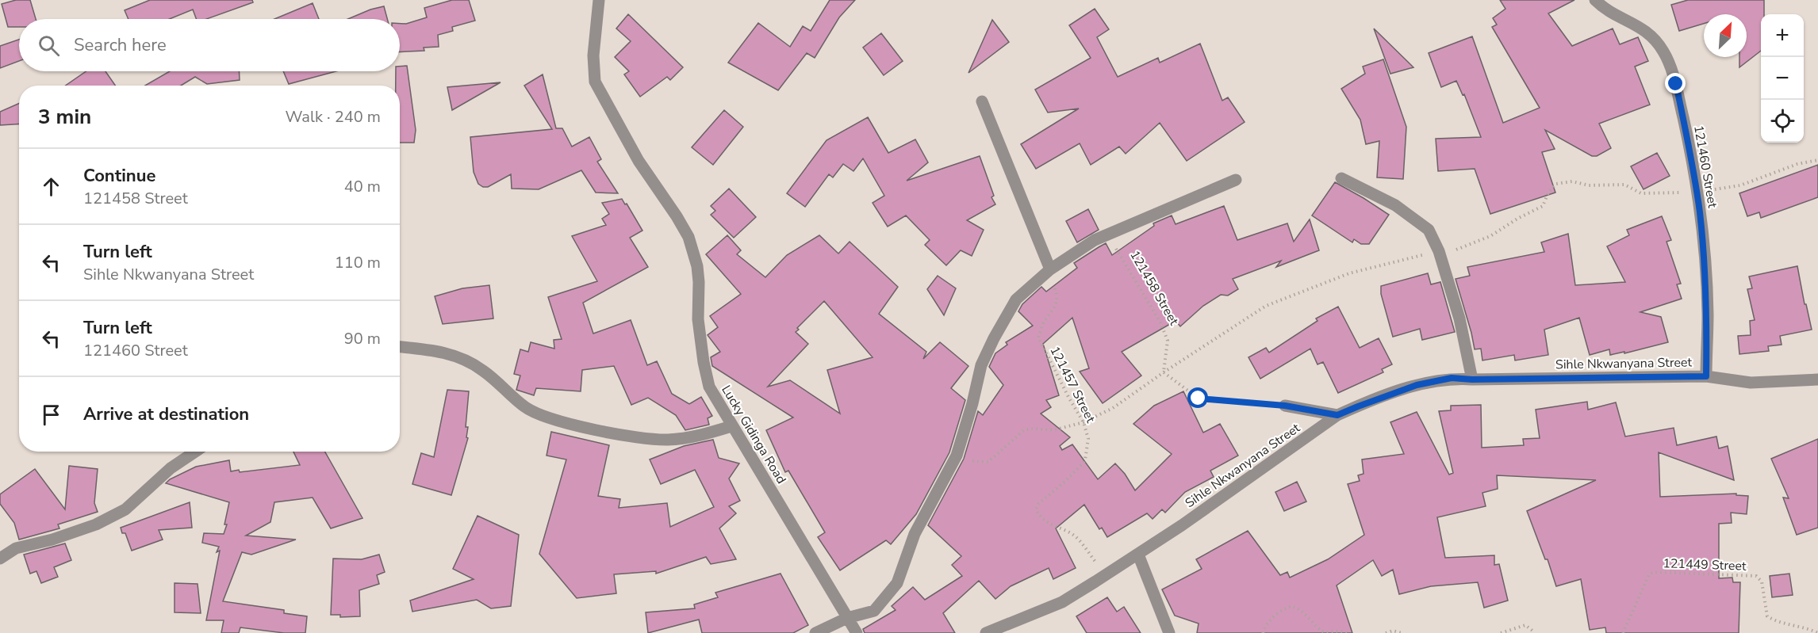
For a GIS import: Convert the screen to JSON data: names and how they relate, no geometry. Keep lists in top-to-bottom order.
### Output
{
  "streets": {
    "street": ["121460 Street", "Sihle Nkwanyana Street", "Lucky Gidinga Road"],
    "path": ["121458 Street", "121457 Street", "121449 Street"]
  },
  "crossings": [
    ["121460 Street", "Sihle Nkwanyana Street"],
    ["Sihle Nkwanyana Street", "121457 Street"]
  ],
  "north": "top right",
  "page": {
    "map_buttons": ["+", "−"],
    "search": "Search here",
    "heading": ["3 min", "Walk · 240 m"],
    "list": [
      ["Continue", "121458 Street", "40 m"],
      ["Turn left", "Sihle Nkwanyana Street", "110 m"],
      ["Turn left", "121460 Street", "90 m"],
      "Arrive at destination"
    ]
  }
}
